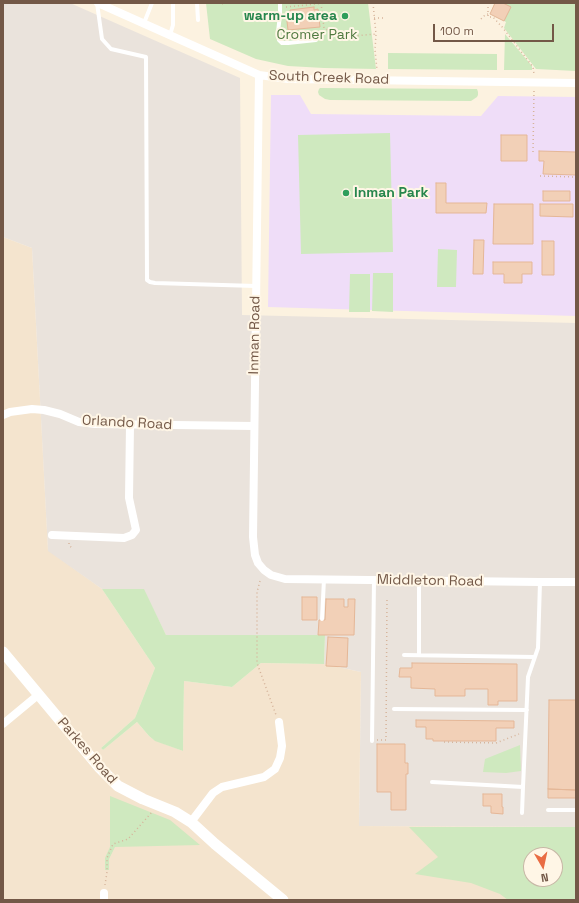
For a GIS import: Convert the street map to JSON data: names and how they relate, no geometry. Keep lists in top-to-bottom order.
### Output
{
  "streets": {
    "street": [
      "South Creek Road",
      "Inman Road",
      "Orlando Road",
      "Middleton Road",
      "Parkes Road"
    ]
  },
  "crossings": [
    ["South Creek Road", "Inman Road"],
    ["Inman Road", "Orlando Road"],
    ["Inman Road", "Middleton Road"]
  ],
  "parks": ["Cromer Park"],
  "places": ["warm-up area", "Inman Park"],
  "scale_bar": "100 m",
  "north": "bottom"
}
